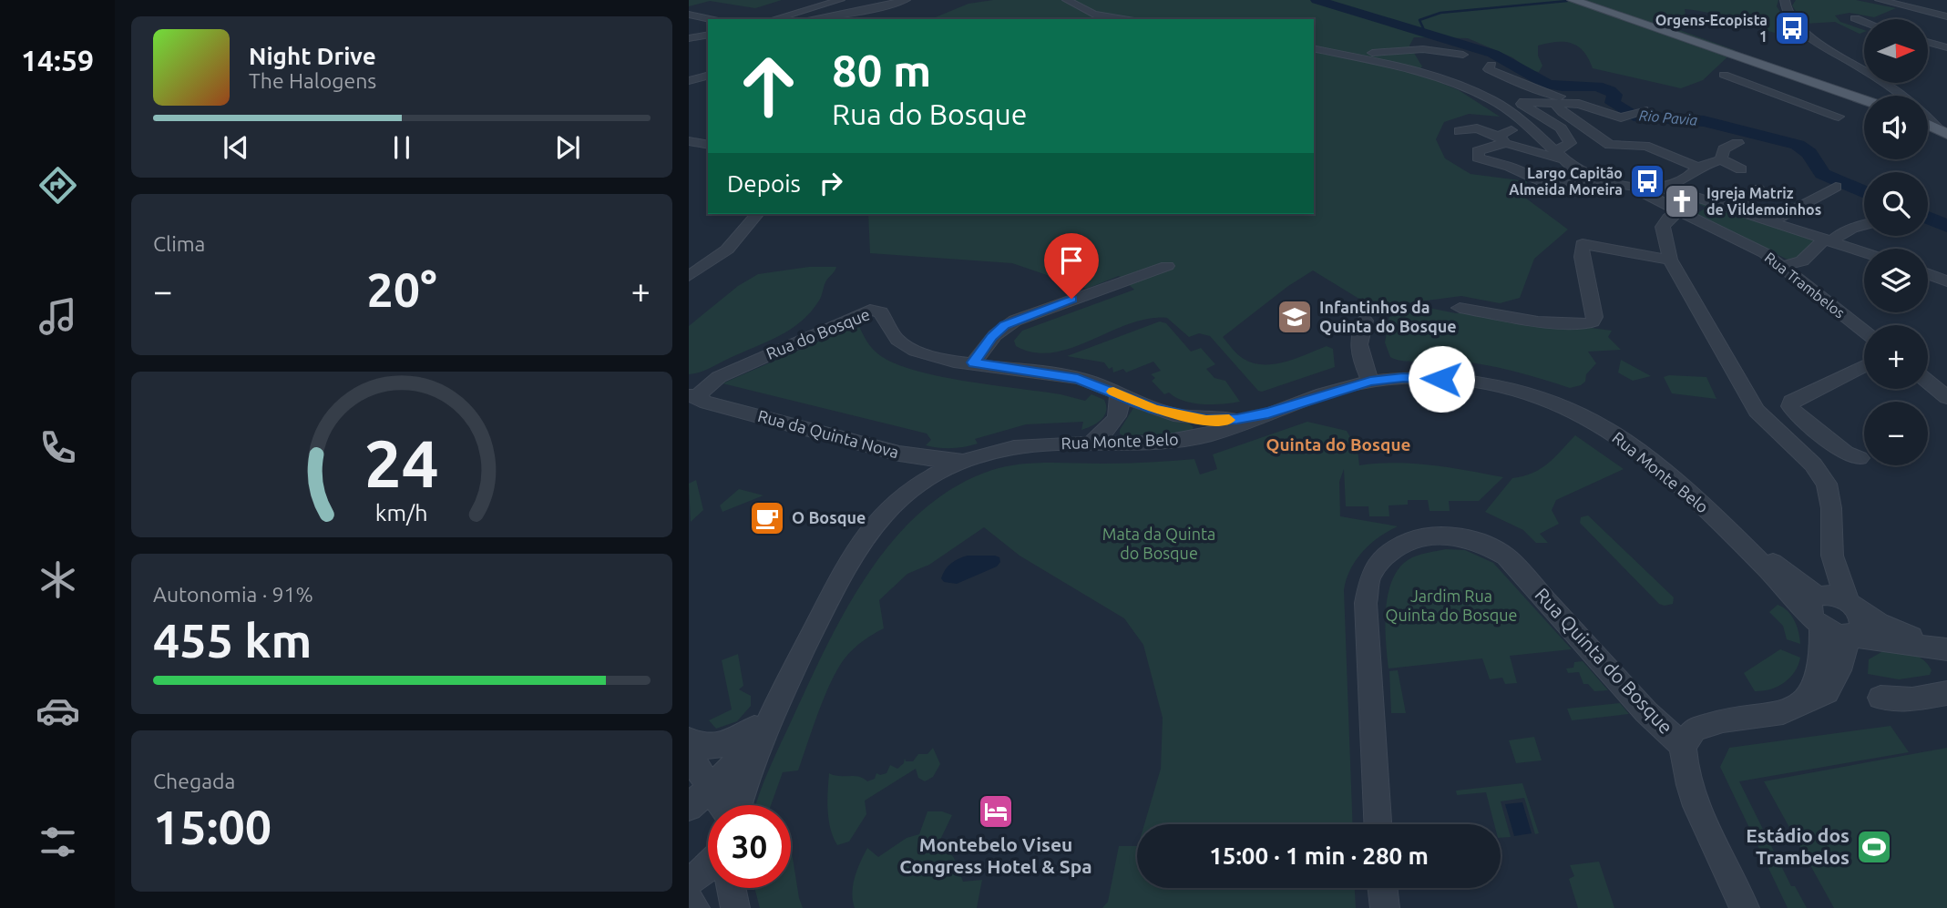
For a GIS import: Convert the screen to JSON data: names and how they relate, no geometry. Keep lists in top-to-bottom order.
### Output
{
  "streets": {
    "street": [
      "Rua Trambelos",
      "Rua do Bosque",
      "Rua da Quinta Nova",
      "Rua Monte Belo",
      "Rua Quinta do Bosque"
    ]
  },
  "crossings": [
    ["Rua do Bosque", "Rua da Quinta Nova"],
    ["Rua do Bosque", "Rua Monte Belo"],
    ["Rua da Quinta Nova", "Rua Monte Belo"]
  ],
  "districts": ["Quinta do Bosque"],
  "water": ["Rio Pavia"],
  "parks": ["Mata da Quinta do Bosque", "Jardim Rua Quinta do Bosque"],
  "places": {
    "bus stop": ["Orgens-Ecopista 1", "Largo Capitão Almeida Moreira"],
    "church": ["Igreja Matriz de Vildemoinhos"],
    "school or university": ["Infantinhos da Quinta do Bosque"],
    "cafe": ["O Bosque"],
    "hotel": ["Montebelo Viseu Congress Hotel & Spa"],
    "sports": ["Estádio dos Trambelos"]
  },
  "north": "right",
  "page": {
    "tabs": "14:59",
    "map_buttons": ["+", "−"],
    "turn": ["80 m", "Rua do Bosque"],
    "song": ["Night Drive", "The Halogens"],
    "then": "Depois",
    "tile": [
      "Clima",
      ["Autonomia · 91%", "455 km"],
      ["Chegada", "15:00"]
    ],
    "heat": ["−", "20°", "+"],
    "limit": "30",
    "trip": "15:00 · 1 min · 280 m",
    "gauge": ["24", "km/h"]
  }
}
